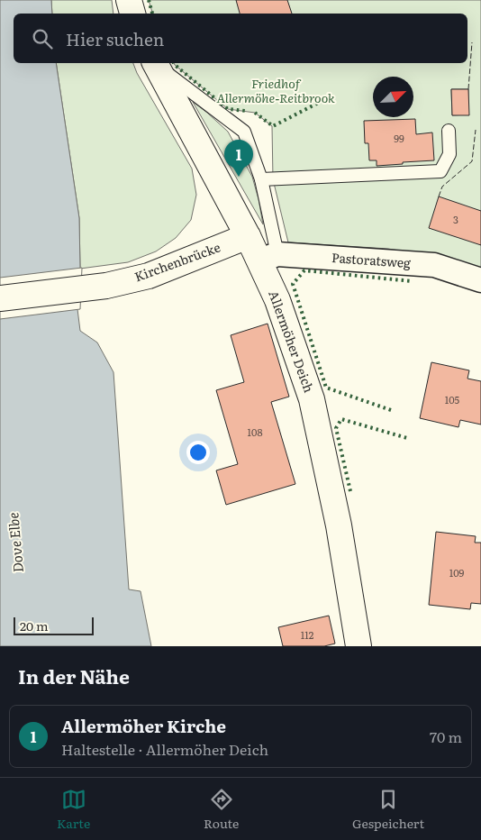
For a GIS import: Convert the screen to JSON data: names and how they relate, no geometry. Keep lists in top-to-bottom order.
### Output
{
  "streets": {
    "street": ["Pastoratsweg", "Kirchenbrücke", "Allermöher Deich"]
  },
  "crossings": [
    ["Pastoratsweg", "Allermöher Deich"],
    ["Kirchenbrücke", "Allermöher Deich"]
  ],
  "water": ["Dove Elbe"],
  "parks": ["Friedhof Allermöhe-Reitbrook"],
  "house_numbers": [
    "99",
    "3",
    "105",
    "108",
    "109",
    "112"
  ],
  "scale_bar": "20 m",
  "north": "top right",
  "page": {
    "search": "Hier suchen",
    "pins": "1",
    "scale": "20 m",
    "heading": "In der Nähe",
    "list": [
      {
        "mark": "1",
        "name": "Allermöher Kirche",
        "note": "Haltestelle · Allermöher Deich",
        "value": "70 m"
      }
    ],
    "nav": ["Karte", "Route", "Gespeichert"]
  }
}
